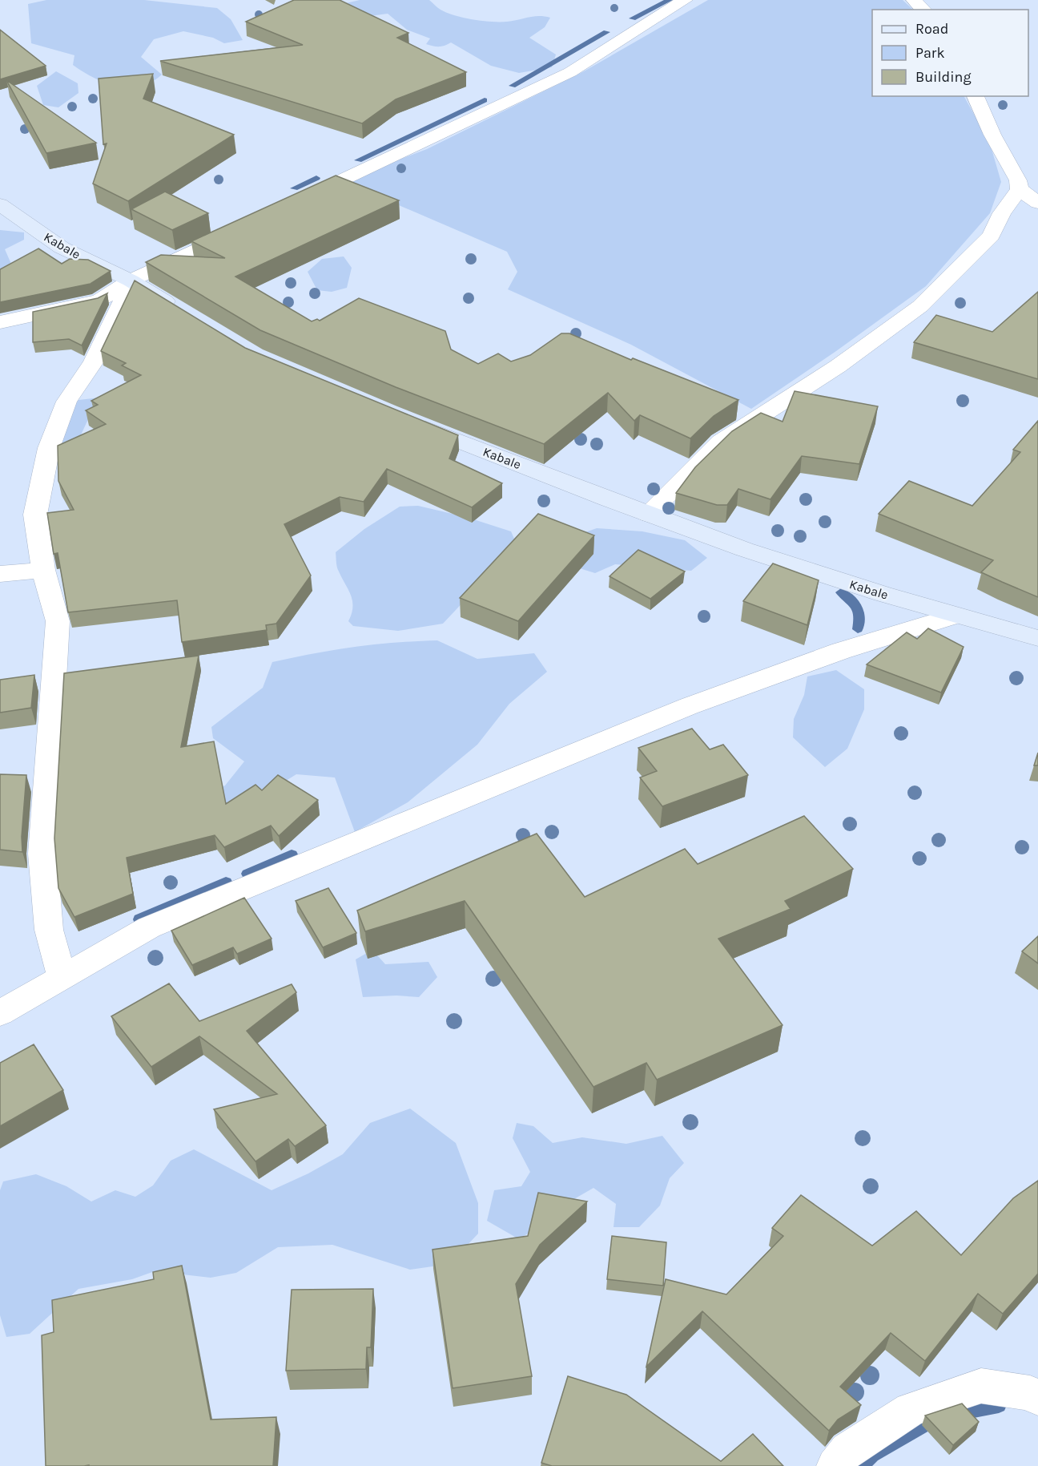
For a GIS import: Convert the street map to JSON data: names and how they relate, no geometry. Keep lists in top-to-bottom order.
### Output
{
  "streets": {
    "street": ["Kabale"]
  },
  "legend": ["Road", "Park", "Building"]
}
